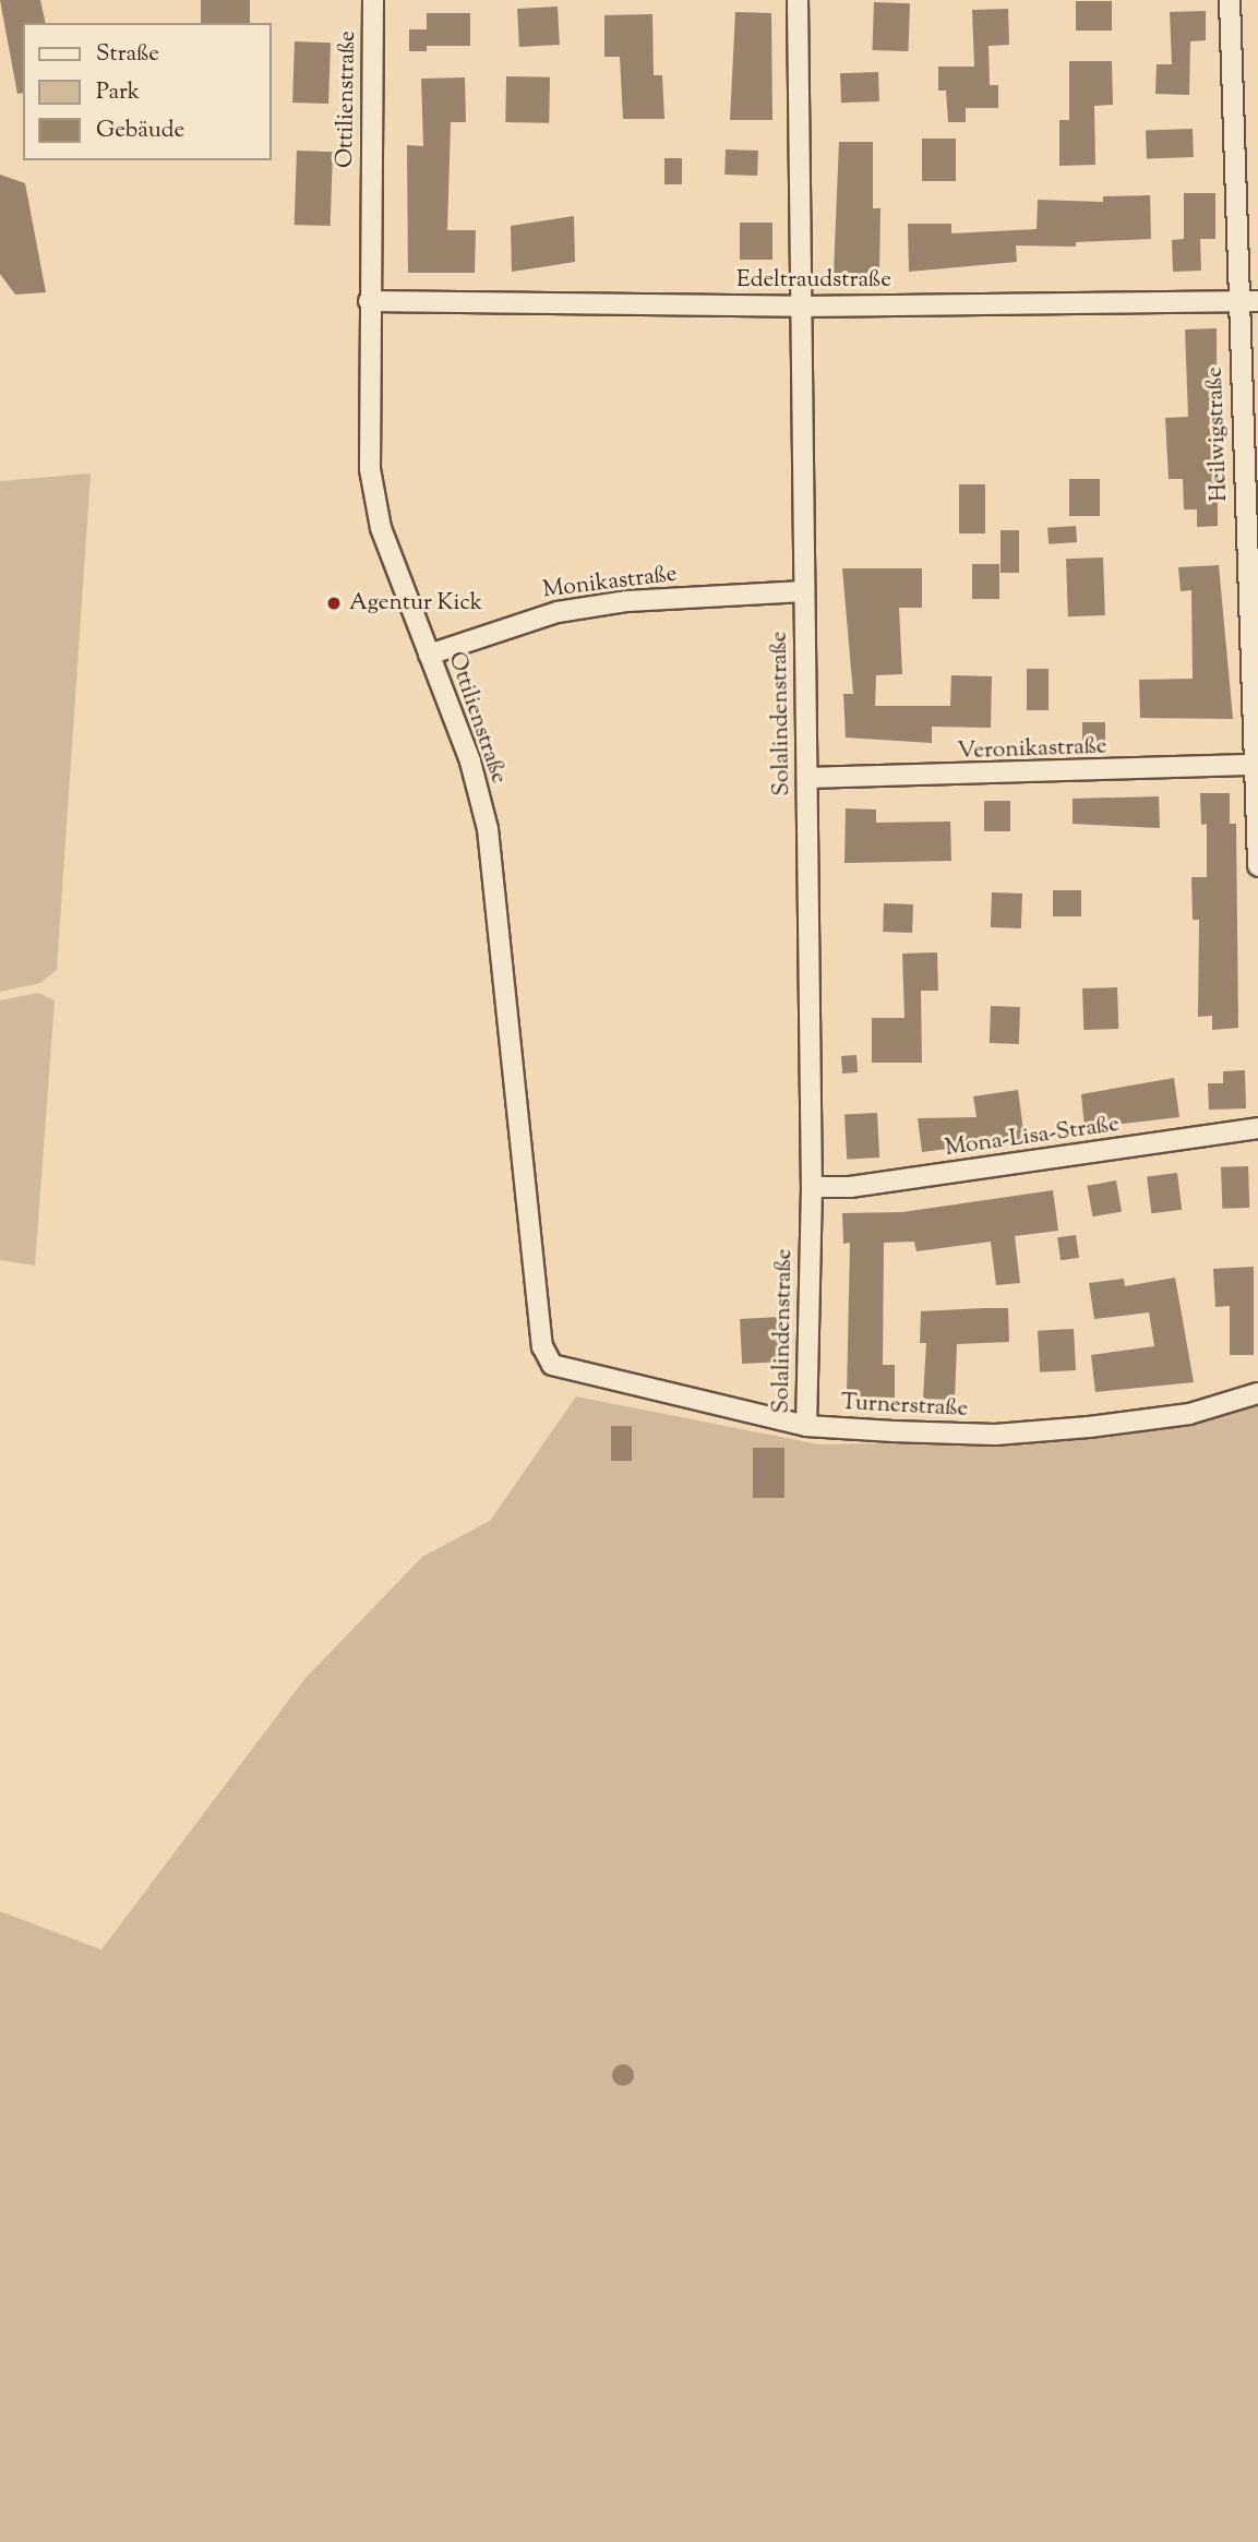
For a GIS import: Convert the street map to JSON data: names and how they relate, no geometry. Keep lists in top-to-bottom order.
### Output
{
  "streets": {
    "street": [
      "Ottilienstraße",
      "Edeltraudstraße",
      "Heilwigstraße",
      "Monikastraße",
      "Solalindenstraße",
      "Veronikastraße",
      "Mona-Lisa-Straße",
      "Turnerstraße"
    ]
  },
  "crossings": [
    ["Ottilienstraße", "Edeltraudstraße"],
    ["Ottilienstraße", "Monikastraße"],
    ["Ottilienstraße", "Turnerstraße"],
    ["Edeltraudstraße", "Heilwigstraße"],
    ["Edeltraudstraße", "Solalindenstraße"],
    ["Heilwigstraße", "Veronikastraße"],
    ["Monikastraße", "Solalindenstraße"],
    ["Solalindenstraße", "Veronikastraße"],
    ["Solalindenstraße", "Mona-Lisa-Straße"],
    ["Solalindenstraße", "Turnerstraße"]
  ],
  "places": ["Agentur Kick"],
  "legend": ["Straße", "Park", "Gebäude"]
}
